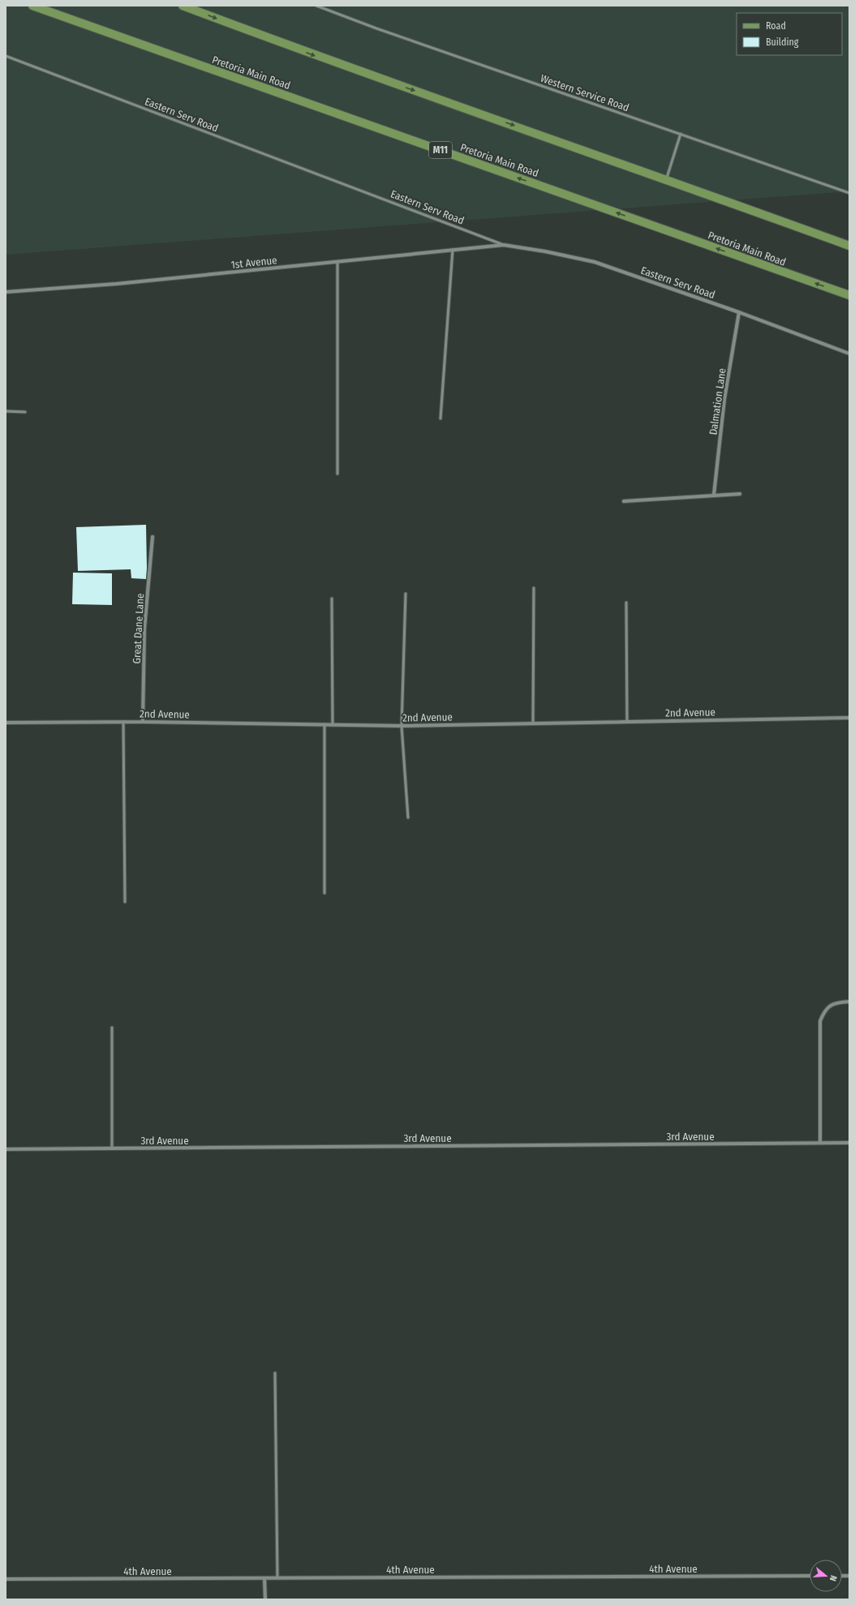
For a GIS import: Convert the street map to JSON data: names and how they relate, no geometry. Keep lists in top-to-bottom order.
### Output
{
  "streets": {
    "main road": ["Pretoria Main Road", "M11"],
    "street": [
      "Eastern Serv Road",
      "1st Avenue",
      "Dalmation Lane",
      "Great Dane Lane",
      "2nd Avenue",
      "3rd Avenue",
      "4th Avenue"
    ],
    "lane": ["Western Service Road"]
  },
  "crossings": [
    ["Eastern Serv Road", "1st Avenue"],
    ["Eastern Serv Road", "Dalmation Lane"],
    ["Great Dane Lane", "2nd Avenue"]
  ],
  "legend": ["Road", "Building"],
  "north": "right"
}
